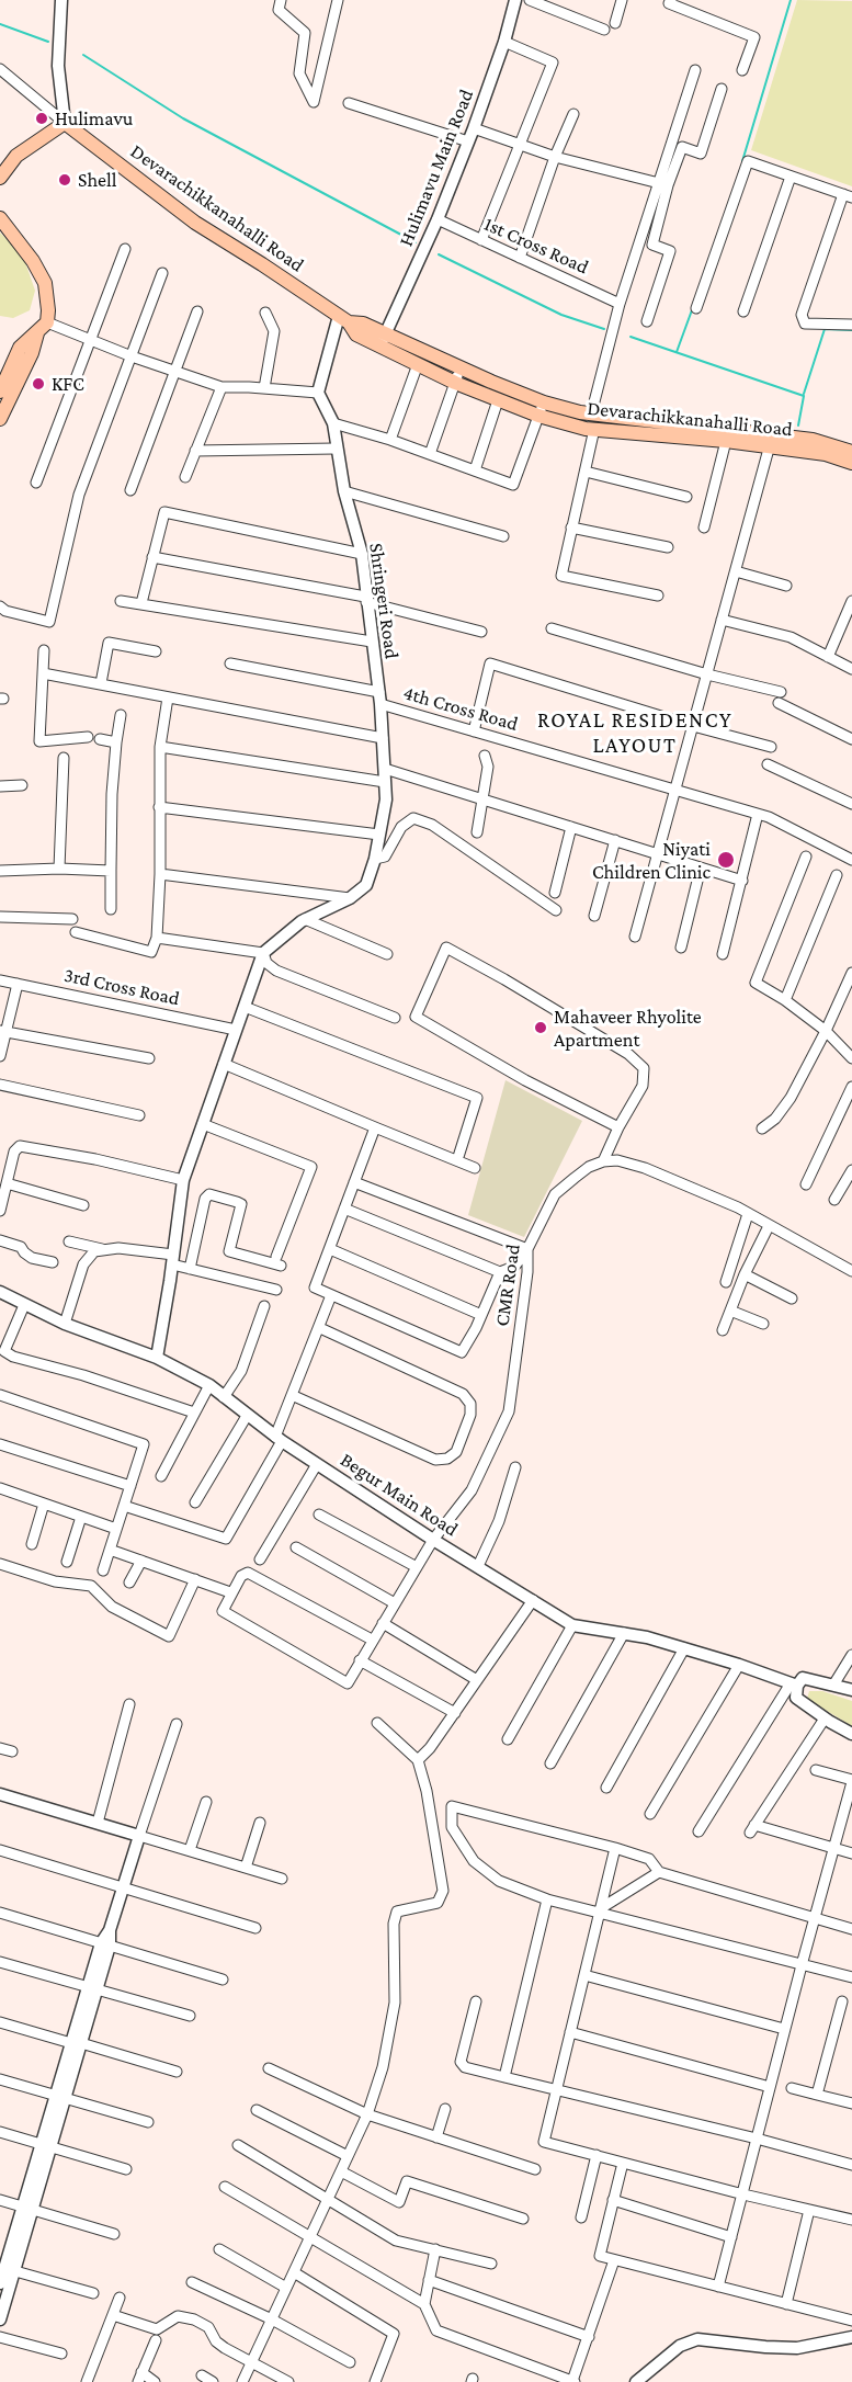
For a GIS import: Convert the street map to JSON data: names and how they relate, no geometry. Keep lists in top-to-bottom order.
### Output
{
  "streets": {
    "main road": ["Devarachikkanahalli Road"],
    "street": [
      "Hulimavu Main Road",
      "1st Cross Road",
      "Shringeri Road",
      "4th Cross Road",
      "3rd Cross Road",
      "CMR Road",
      "Begur Main Road"
    ]
  },
  "crossings": [
    ["Hulimavu Main Road", "Devarachikkanahalli Road"],
    ["Hulimavu Main Road", "1st Cross Road"],
    ["Shringeri Road", "4th Cross Road"],
    ["CMR Road", "Begur Main Road"]
  ],
  "districts": ["ROYAL RESIDENCY LAYOUT"],
  "places": [
    "Hulimavu",
    "Shell",
    "KFC",
    "Niyati Children Clinic",
    "Mahaveer Rhyolite Apartment"
  ]
}
